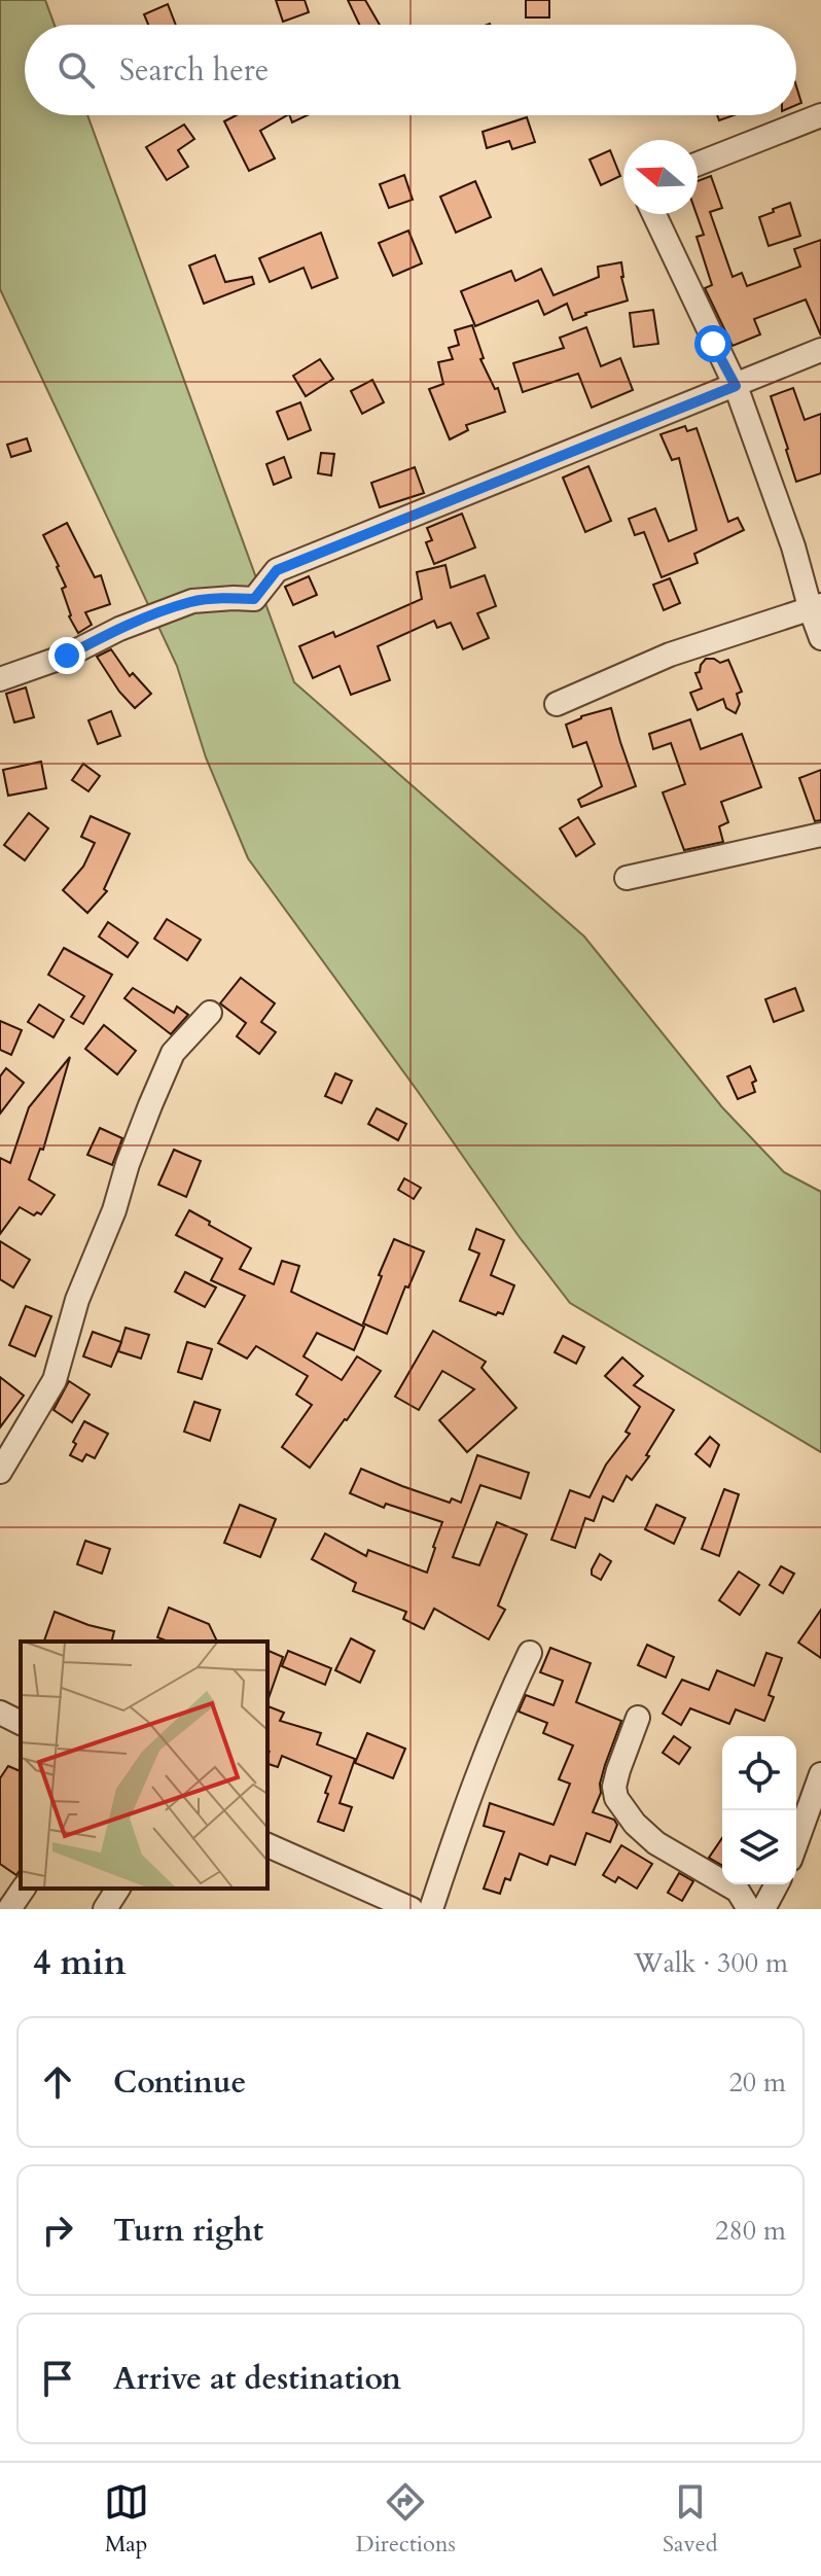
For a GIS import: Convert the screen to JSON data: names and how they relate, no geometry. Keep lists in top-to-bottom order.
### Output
{
  "north": "left",
  "page": {
    "search": "Search here",
    "heading": ["4 min", "Walk · 300 m"],
    "list": [
      ["Continue", "20 m"],
      ["Turn right", "280 m"],
      "Arrive at destination"
    ],
    "nav": ["Map", "Directions", "Saved"]
  }
}
